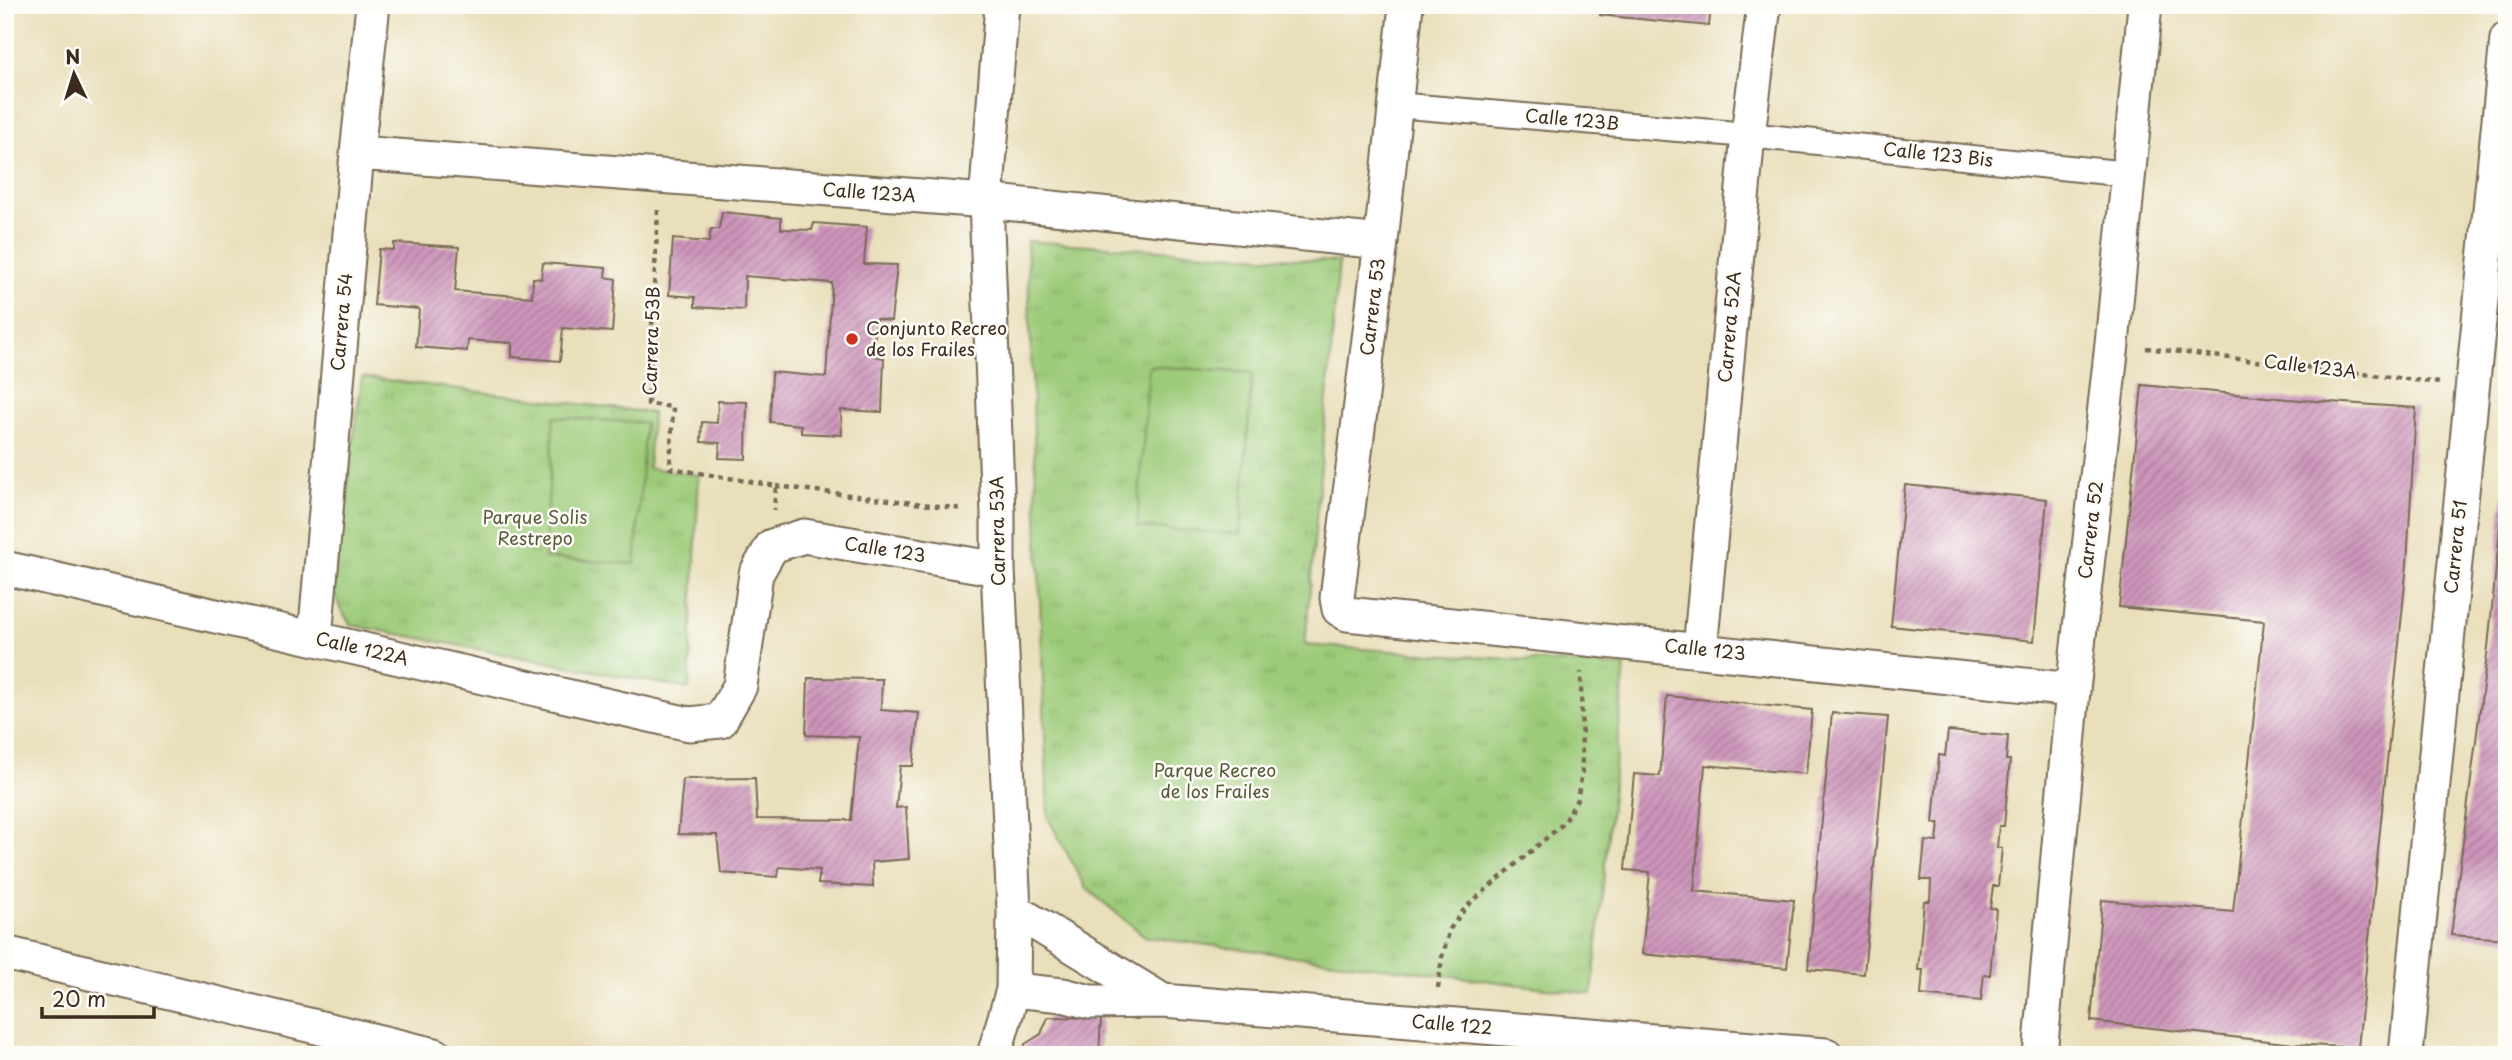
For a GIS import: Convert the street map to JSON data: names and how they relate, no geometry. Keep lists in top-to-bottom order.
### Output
{
  "streets": {
    "street": [
      "Calle 123B",
      "Calle 123 Bis",
      "Calle 123A",
      "Carrera 53",
      "Carrera 54",
      "Carrera 52A",
      "Carrera 52",
      "Carrera 53A",
      "Carrera 51",
      "Calle 123",
      "Calle 122A",
      "Calle 122"
    ],
    "path": ["Carrera 53B"]
  },
  "crossings": [
    ["Calle 123B", "Calle 123 Bis"],
    ["Calle 123B", "Carrera 53"],
    ["Calle 123B", "Carrera 52A"],
    ["Calle 123 Bis", "Carrera 52A"],
    ["Calle 123 Bis", "Carrera 52"],
    ["Calle 123A", "Carrera 53"],
    ["Calle 123A", "Carrera 54"],
    ["Calle 123A", "Carrera 53B"],
    ["Calle 123A", "Carrera 52"],
    ["Calle 123A", "Carrera 53A"],
    ["Calle 123A", "Carrera 51"],
    ["Carrera 53", "Calle 123"],
    ["Carrera 54", "Calle 122A"],
    ["Carrera 52A", "Calle 123"],
    ["Carrera 52", "Calle 123"],
    ["Carrera 53A", "Calle 123"],
    ["Carrera 53A", "Calle 122"],
    ["Calle 123", "Calle 122A"]
  ],
  "parks": ["Parque Solis Restrepo", "Parque Recreo de los Frailes"],
  "places": ["Conjunto Recreo de los Frailes"],
  "scale_bar": "20 m",
  "north": "top"
}
